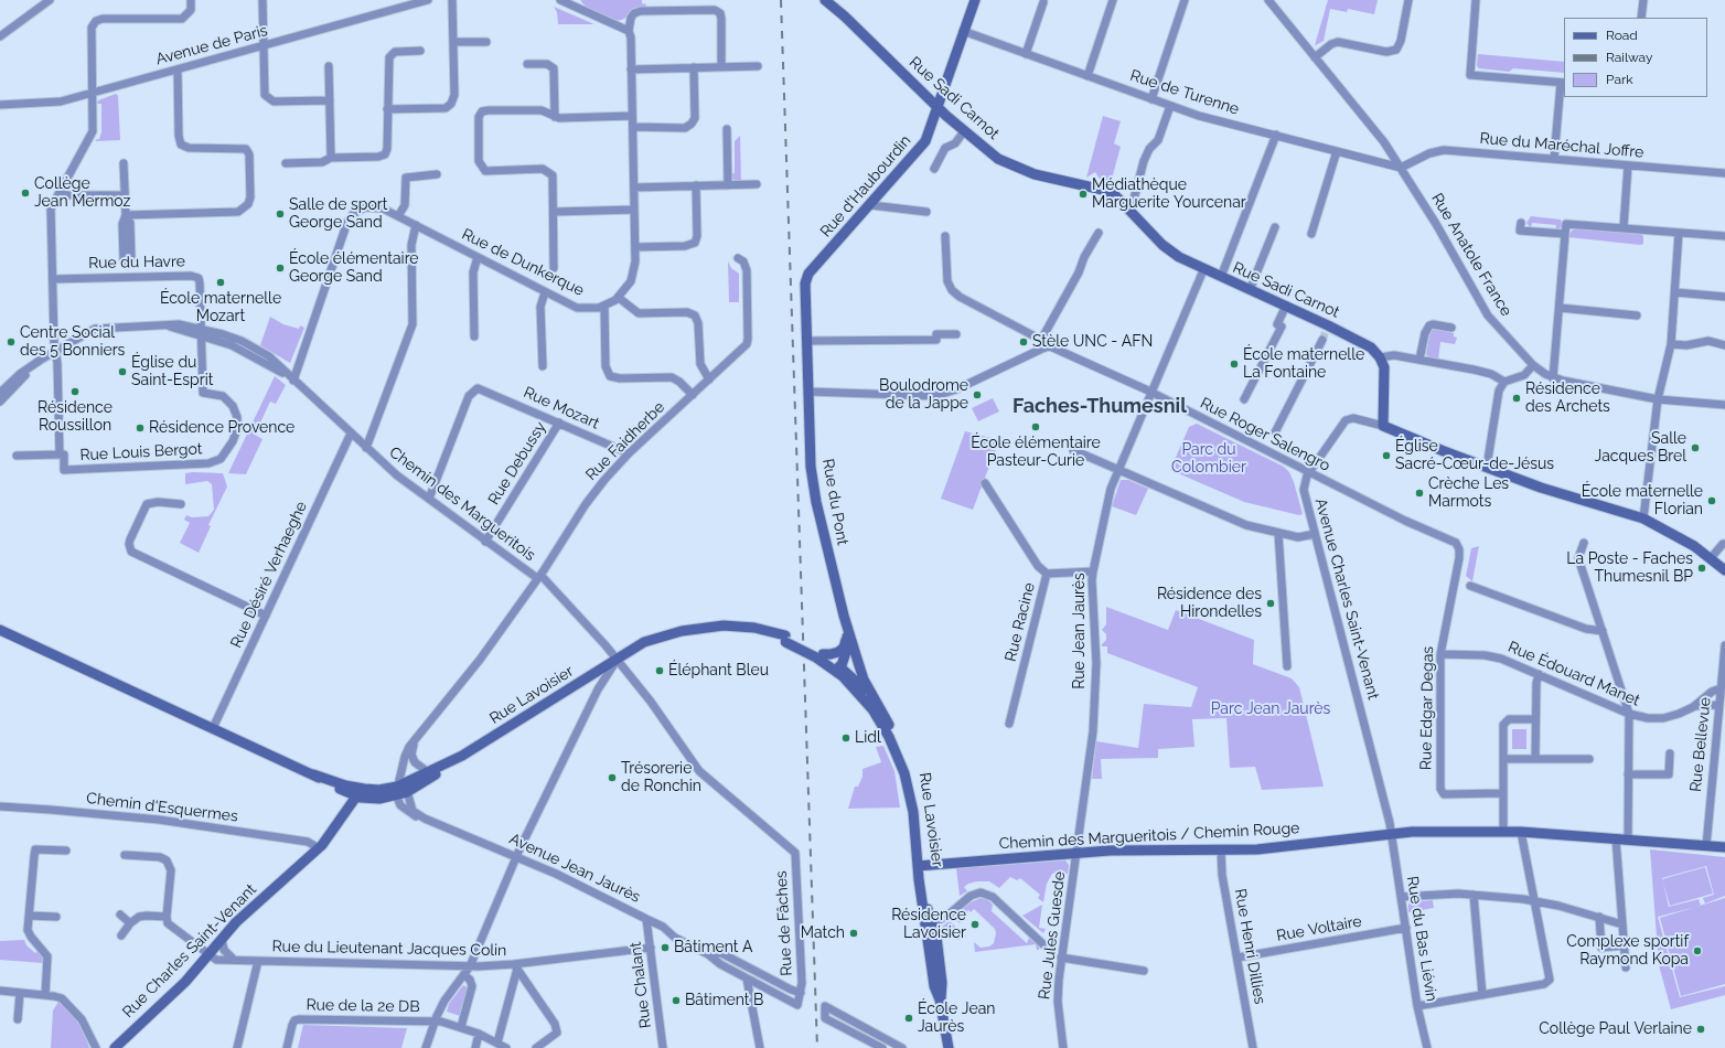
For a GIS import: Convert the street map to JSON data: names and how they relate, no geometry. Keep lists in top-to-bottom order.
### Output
{
  "streets": {
    "main road": [
      "Rue Sadi Carnot",
      "Rue d'Haubourdin",
      "Rue du Pont",
      "Rue Lavoisier",
      "Chemin des Margueritois / Chemin Rouge",
      "Rue Charles Saint-Venant"
    ],
    "street": [
      "Avenue de Paris",
      "Rue de Turenne",
      "Rue du Maréchal Joffre",
      "Rue Anatole France",
      "Rue du Havre",
      "Rue de Dunkerque",
      "Rue Mozart",
      "Rue Roger Salengro",
      "Rue Faidherbe",
      "Rue Louis Bergot",
      "Rue Debussy",
      "Chemin des Margueritois",
      "Rue Désiré Verhaeghe",
      "Avenue Charles Saint-Venant",
      "Rue Racine",
      "Rue Jean Jaurès",
      "Rue Édouard Manet",
      "Rue Edgar Degas",
      "Rue Bellevue",
      "Chemin d'Esquermes",
      "Avenue Jean Jaurès",
      "Rue de Fâches",
      "Rue Voltaire",
      "Rue Jules Guesde",
      "Rue du Bas Liévin",
      "Rue Henri Dillies",
      "Rue du Lieutenant Jacques Colin",
      "Rue Chalant",
      "Rue de la 2e DB"
    ]
  },
  "crossings": [
    ["Rue de Turenne", "Rue du Maréchal Joffre"],
    ["Rue de Turenne", "Rue d'Haubourdin"],
    ["Rue de Turenne", "Rue Anatole France"],
    ["Rue Sadi Carnot", "Rue d'Haubourdin"],
    ["Rue Sadi Carnot", "Rue Jean Jaurès"],
    ["Rue du Maréchal Joffre", "Rue Anatole France"],
    ["Rue d'Haubourdin", "Rue du Pont"],
    ["Rue du Havre", "Rue Louis Bergot"],
    ["Rue du Havre", "Chemin des Margueritois"],
    ["Rue de Dunkerque", "Chemin des Margueritois"],
    ["Rue Mozart", "Rue Faidherbe"],
    ["Rue Mozart", "Rue Debussy"],
    ["Rue Mozart", "Chemin des Margueritois"],
    ["Rue Roger Salengro", "Avenue Charles Saint-Venant"],
    ["Rue Roger Salengro", "Rue Jean Jaurès"],
    ["Rue Roger Salengro", "Rue Edgar Degas"],
    ["Rue Faidherbe", "Chemin des Margueritois"],
    ["Rue Louis Bergot", "Chemin des Margueritois"],
    ["Rue Debussy", "Chemin des Margueritois"],
    ["Rue du Pont", "Rue Lavoisier"],
    ["Chemin des Margueritois", "Rue Désiré Verhaeghe"],
    ["Chemin des Margueritois", "Rue Lavoisier"],
    ["Chemin des Margueritois", "Rue de Fâches"],
    ["Avenue Charles Saint-Venant", "Chemin des Margueritois / Chemin Rouge"],
    ["Avenue Charles Saint-Venant", "Rue du Bas Liévin"],
    ["Rue Racine", "Rue Jean Jaurès"],
    ["Rue Jean Jaurès", "Chemin des Margueritois / Chemin Rouge"],
    ["Rue Jean Jaurès", "Rue Jules Guesde"],
    ["Rue Édouard Manet", "Rue Edgar Degas"],
    ["Rue Édouard Manet", "Rue Bellevue"],
    ["Rue Lavoisier", "Chemin des Margueritois / Chemin Rouge"],
    ["Rue Lavoisier", "Avenue Jean Jaurès"],
    ["Rue Lavoisier", "Rue Charles Saint-Venant"],
    ["Rue Bellevue", "Chemin des Margueritois / Chemin Rouge"],
    ["Chemin d'Esquermes", "Rue Charles Saint-Venant"],
    ["Chemin des Margueritois / Chemin Rouge", "Rue Jules Guesde"],
    ["Chemin des Margueritois / Chemin Rouge", "Rue du Bas Liévin"],
    ["Chemin des Margueritois / Chemin Rouge", "Rue Henri Dillies"],
    ["Avenue Jean Jaurès", "Rue de Fâches"],
    ["Avenue Jean Jaurès", "Rue Chalant"],
    ["Rue Voltaire", "Rue du Bas Liévin"],
    ["Rue Voltaire", "Rue Henri Dillies"],
    ["Rue du Lieutenant Jacques Colin", "Rue Charles Saint-Venant"],
    ["Rue du Lieutenant Jacques Colin", "Rue Chalant"]
  ],
  "districts": ["Faches-Thumesnil"],
  "parks": ["Parc du Colombier", "Parc Jean Jaurès"],
  "places": [
    "Collège Jean Mermoz",
    "Médiathèque Marguerite Yourcenar",
    "Salle de sport George Sand",
    "École élémentaire George Sand",
    "École maternelle Mozart",
    "Centre Social des 5 Bonniers",
    "Stèle UNC - AFN",
    "École maternelle La Fontaine",
    "Église du Saint-Esprit",
    "Résidence Roussillon",
    "Boulodrome de la Jappe",
    "Résidence des Archets",
    "École élémentaire Pasteur-Curie",
    "Résidence Provence",
    "Salle Jacques Brel",
    "Église Sacré-Cœur-de-Jésus",
    "Crèche Les Marmots",
    "École maternelle Florian",
    "La Poste - Faches Thumesnil BP",
    "Résidence des Hirondelles",
    "Éléphant Bleu",
    "Lidl",
    "Trésorerie de Ronchin",
    "Résidence Lavoisier",
    "Match",
    "Bâtiment A",
    "Complexe sportif Raymond Kopa",
    "Bâtiment B",
    "École Jean Jaurès",
    "Collège Paul Verlaine"
  ],
  "legend": ["Road", "Railway", "Park"]
}
